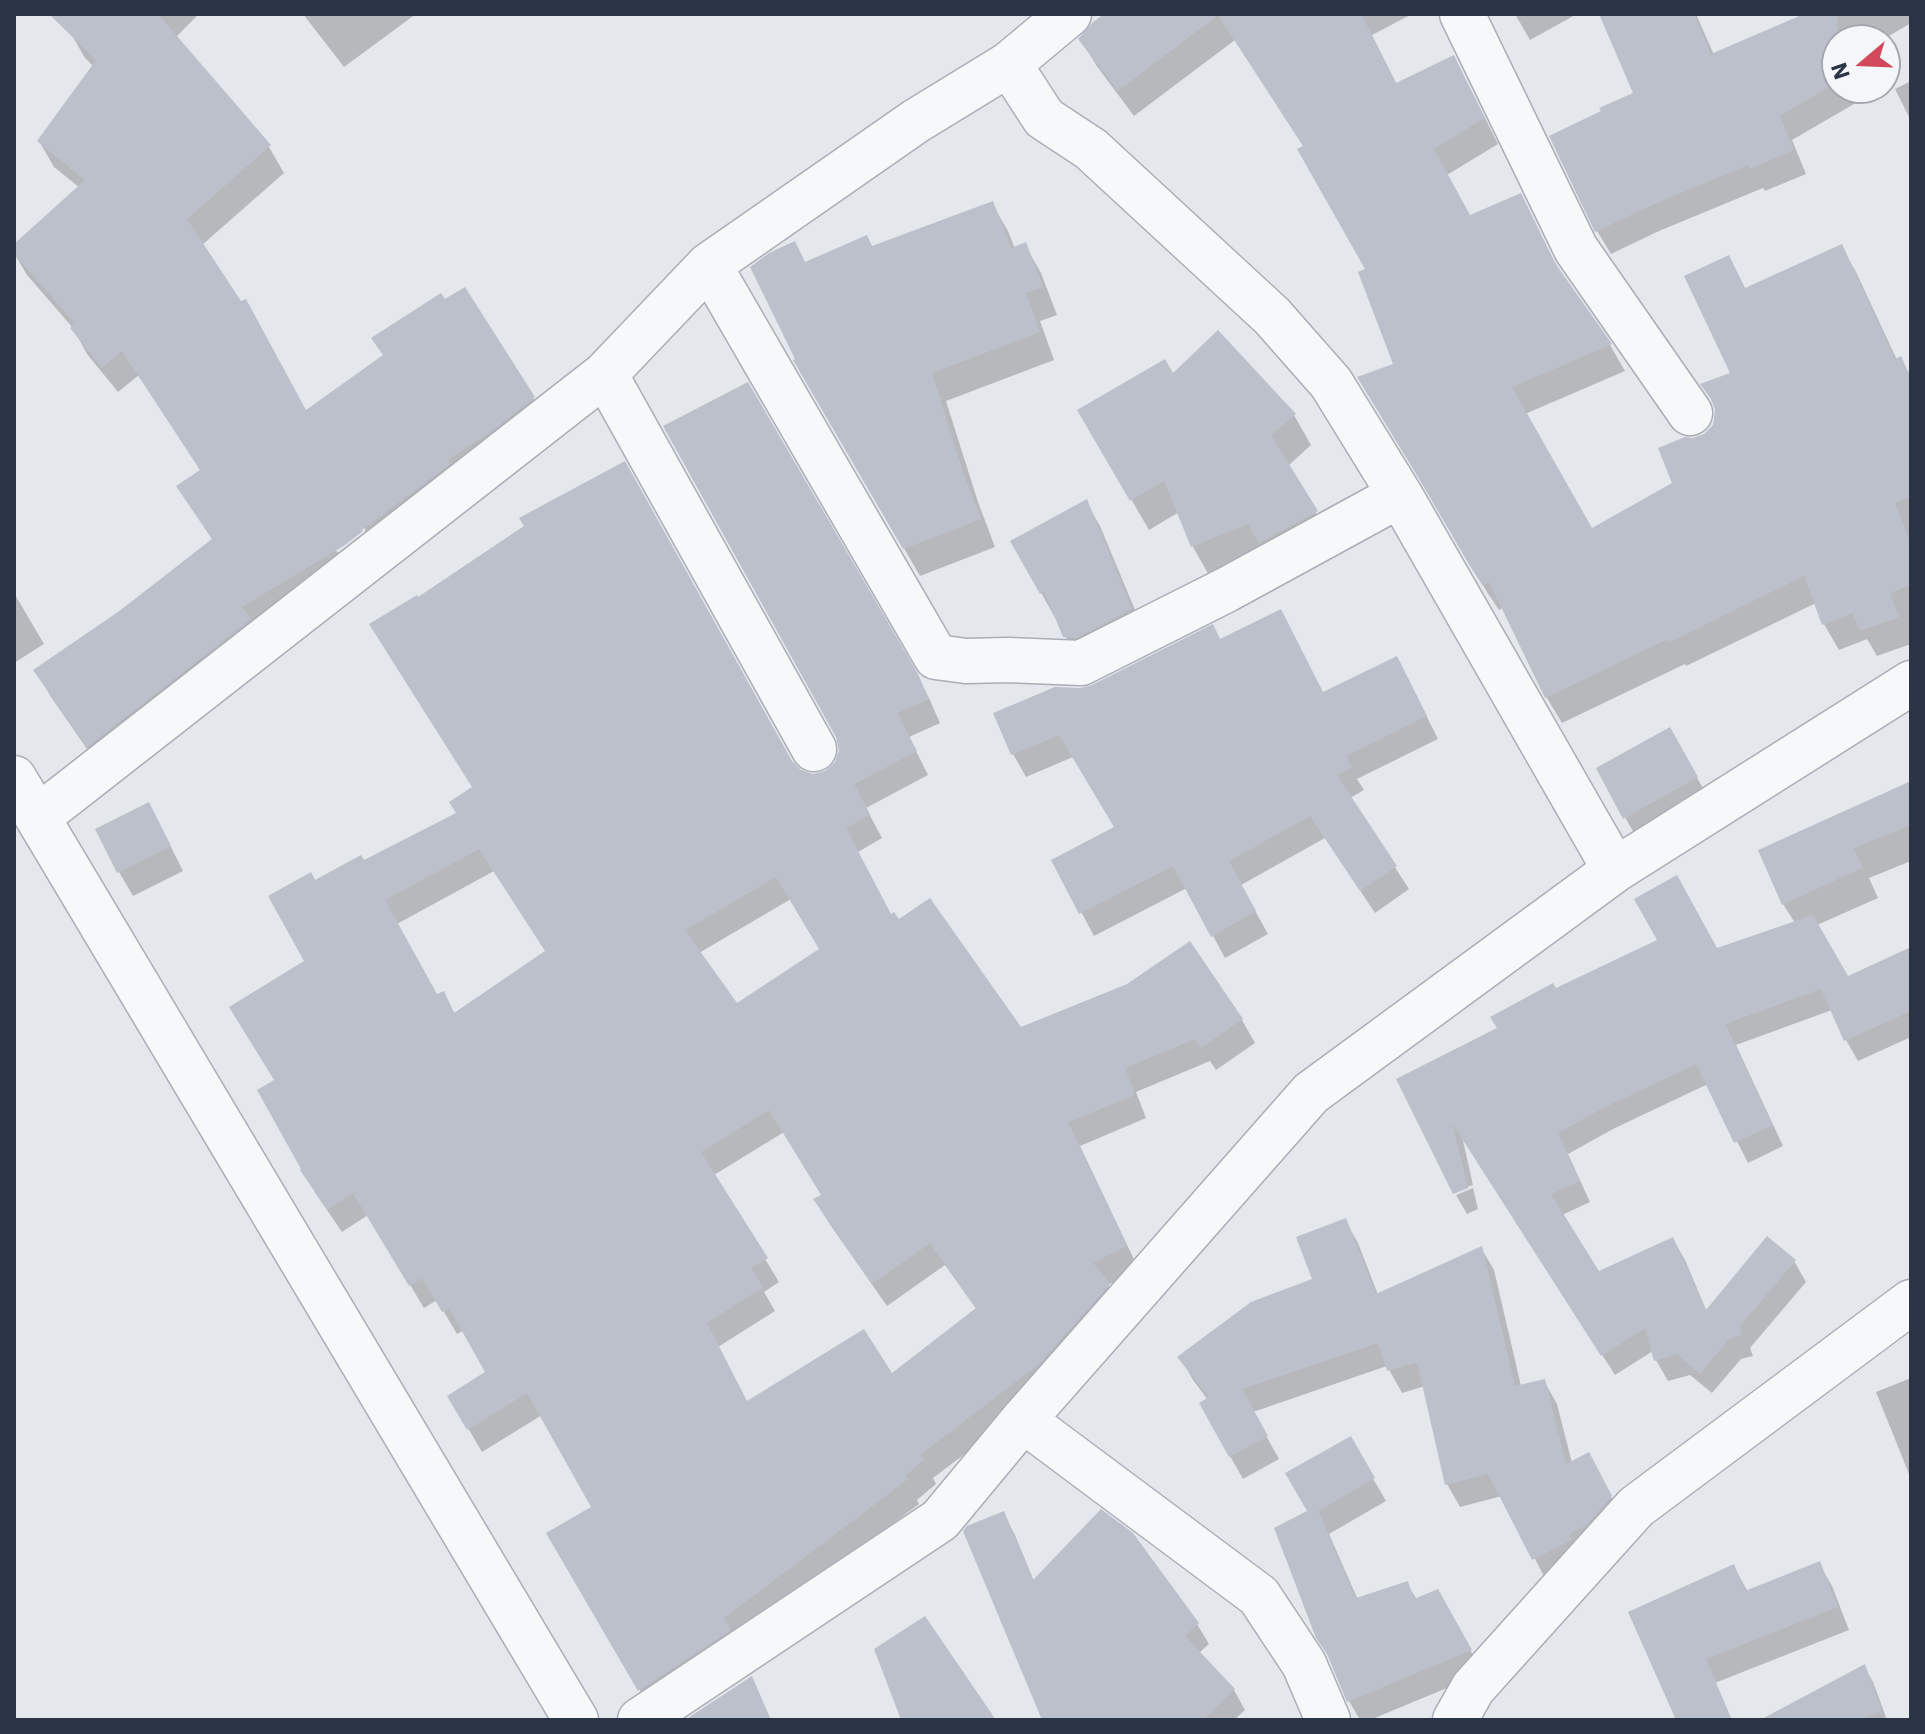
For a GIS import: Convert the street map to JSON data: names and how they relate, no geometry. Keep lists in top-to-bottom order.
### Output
{
  "north": "left"
}
